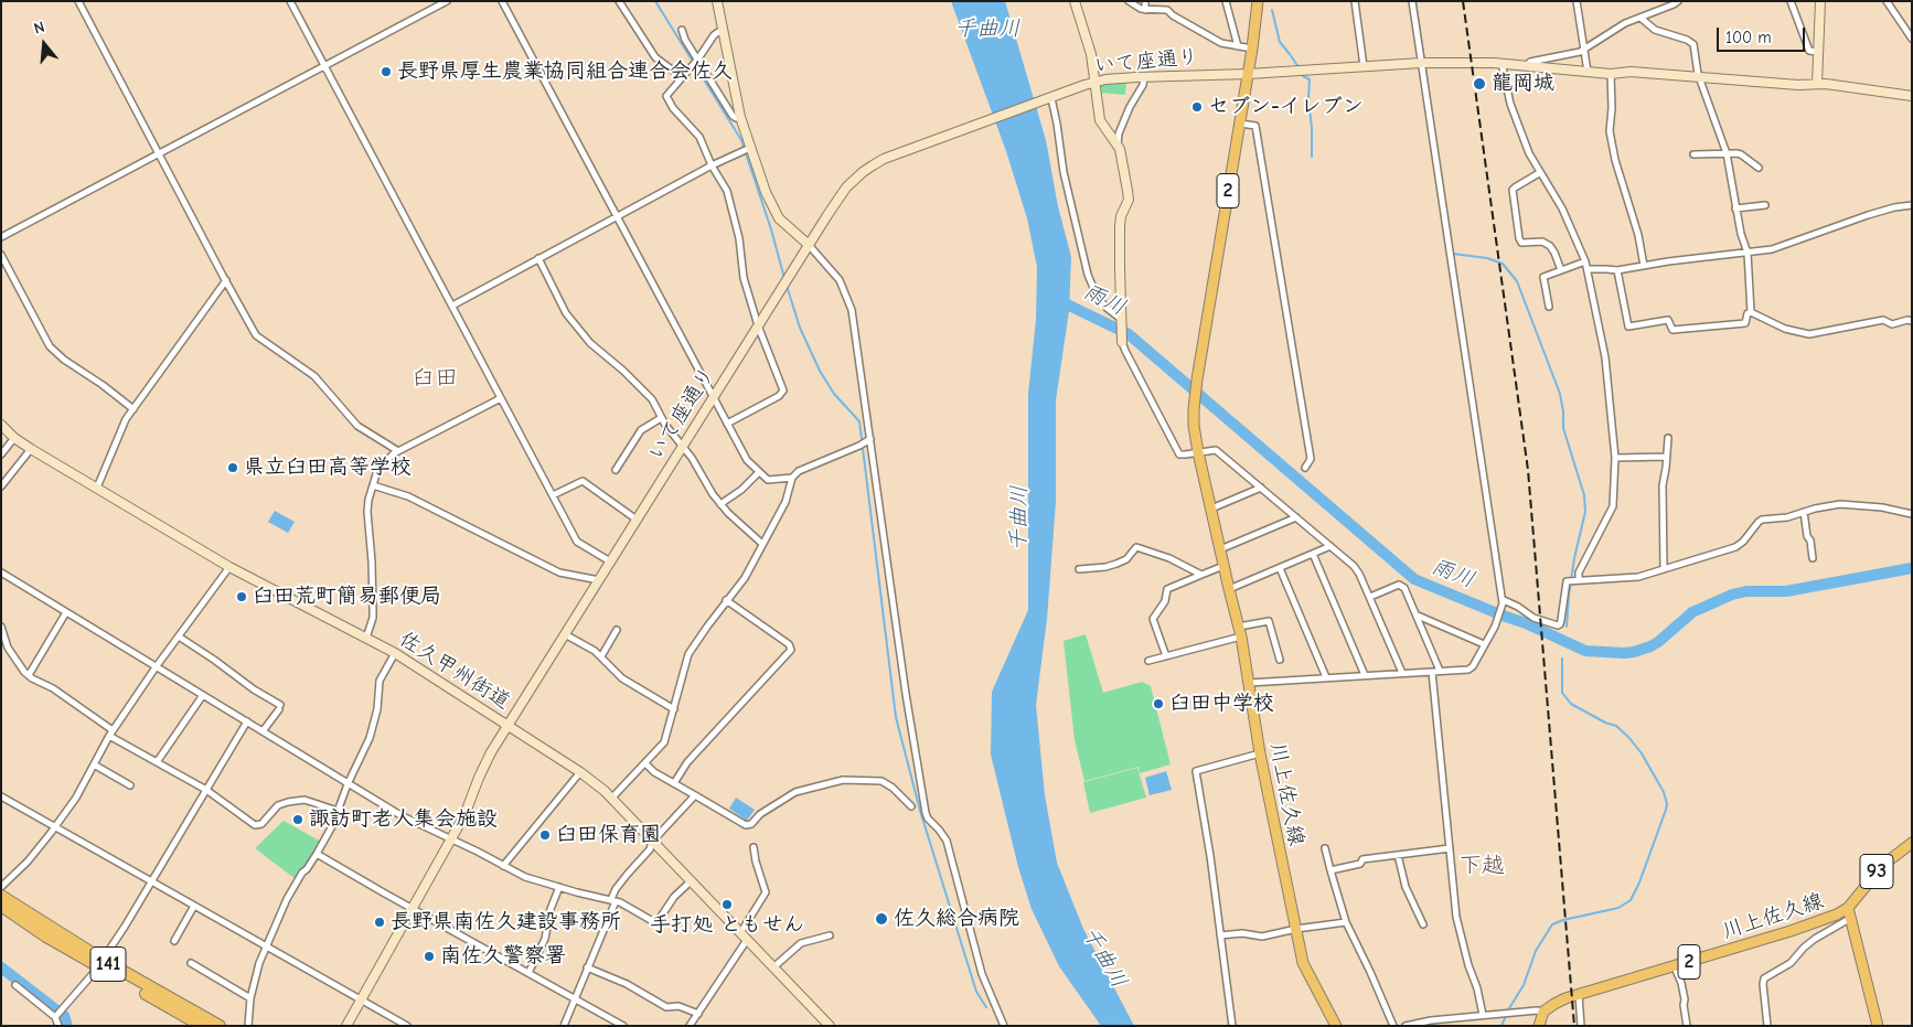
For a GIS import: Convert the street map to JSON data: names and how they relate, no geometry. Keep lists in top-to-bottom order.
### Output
{
  "streets": {
    "highway": ["141"],
    "main road": ["2", "川上佐久線", "93"],
    "street": ["いて座通り", "佐久甲州街道"]
  },
  "crossings": [
    ["いて座通り", "2"],
    ["いて座通り", "佐久甲州街道"],
    ["2", "川上佐久線"],
    ["川上佐久線", "93"]
  ],
  "districts": ["臼田", "下越"],
  "water": ["千曲川", "雨川"],
  "places": [
    "長野県厚生農業協同組合連合会佐久",
    "龍岡城",
    "セブン-イレブン",
    "県立臼田高等学校",
    "臼田荒町簡易郵便局",
    "臼田中学校",
    "諏訪町老人集会施設",
    "臼田保育園",
    "手打処 ともせん",
    "佐久総合病院",
    "長野県南佐久建設事務所",
    "南佐久警察署"
  ],
  "scale_bar": "100 m",
  "north": "top"
}
